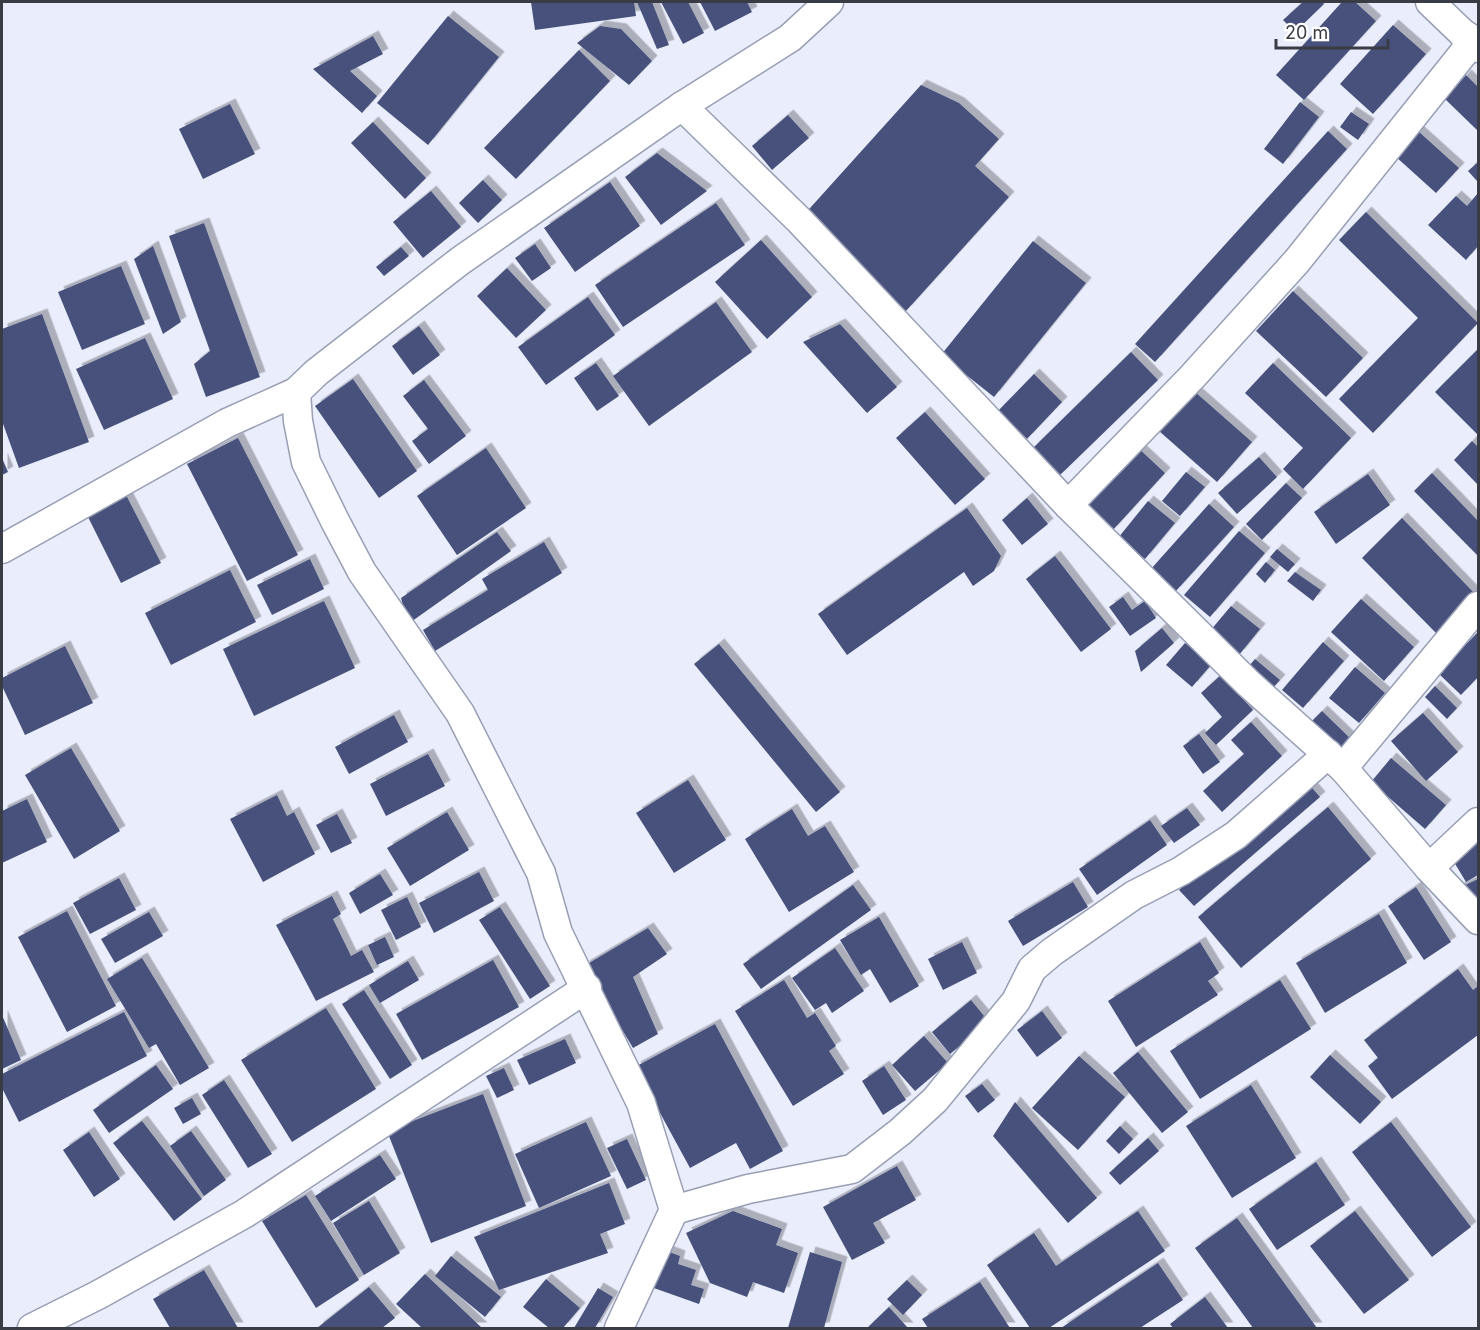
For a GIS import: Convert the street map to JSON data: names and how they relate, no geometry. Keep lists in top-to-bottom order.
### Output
{
  "scale_bar": "20 m"
}
